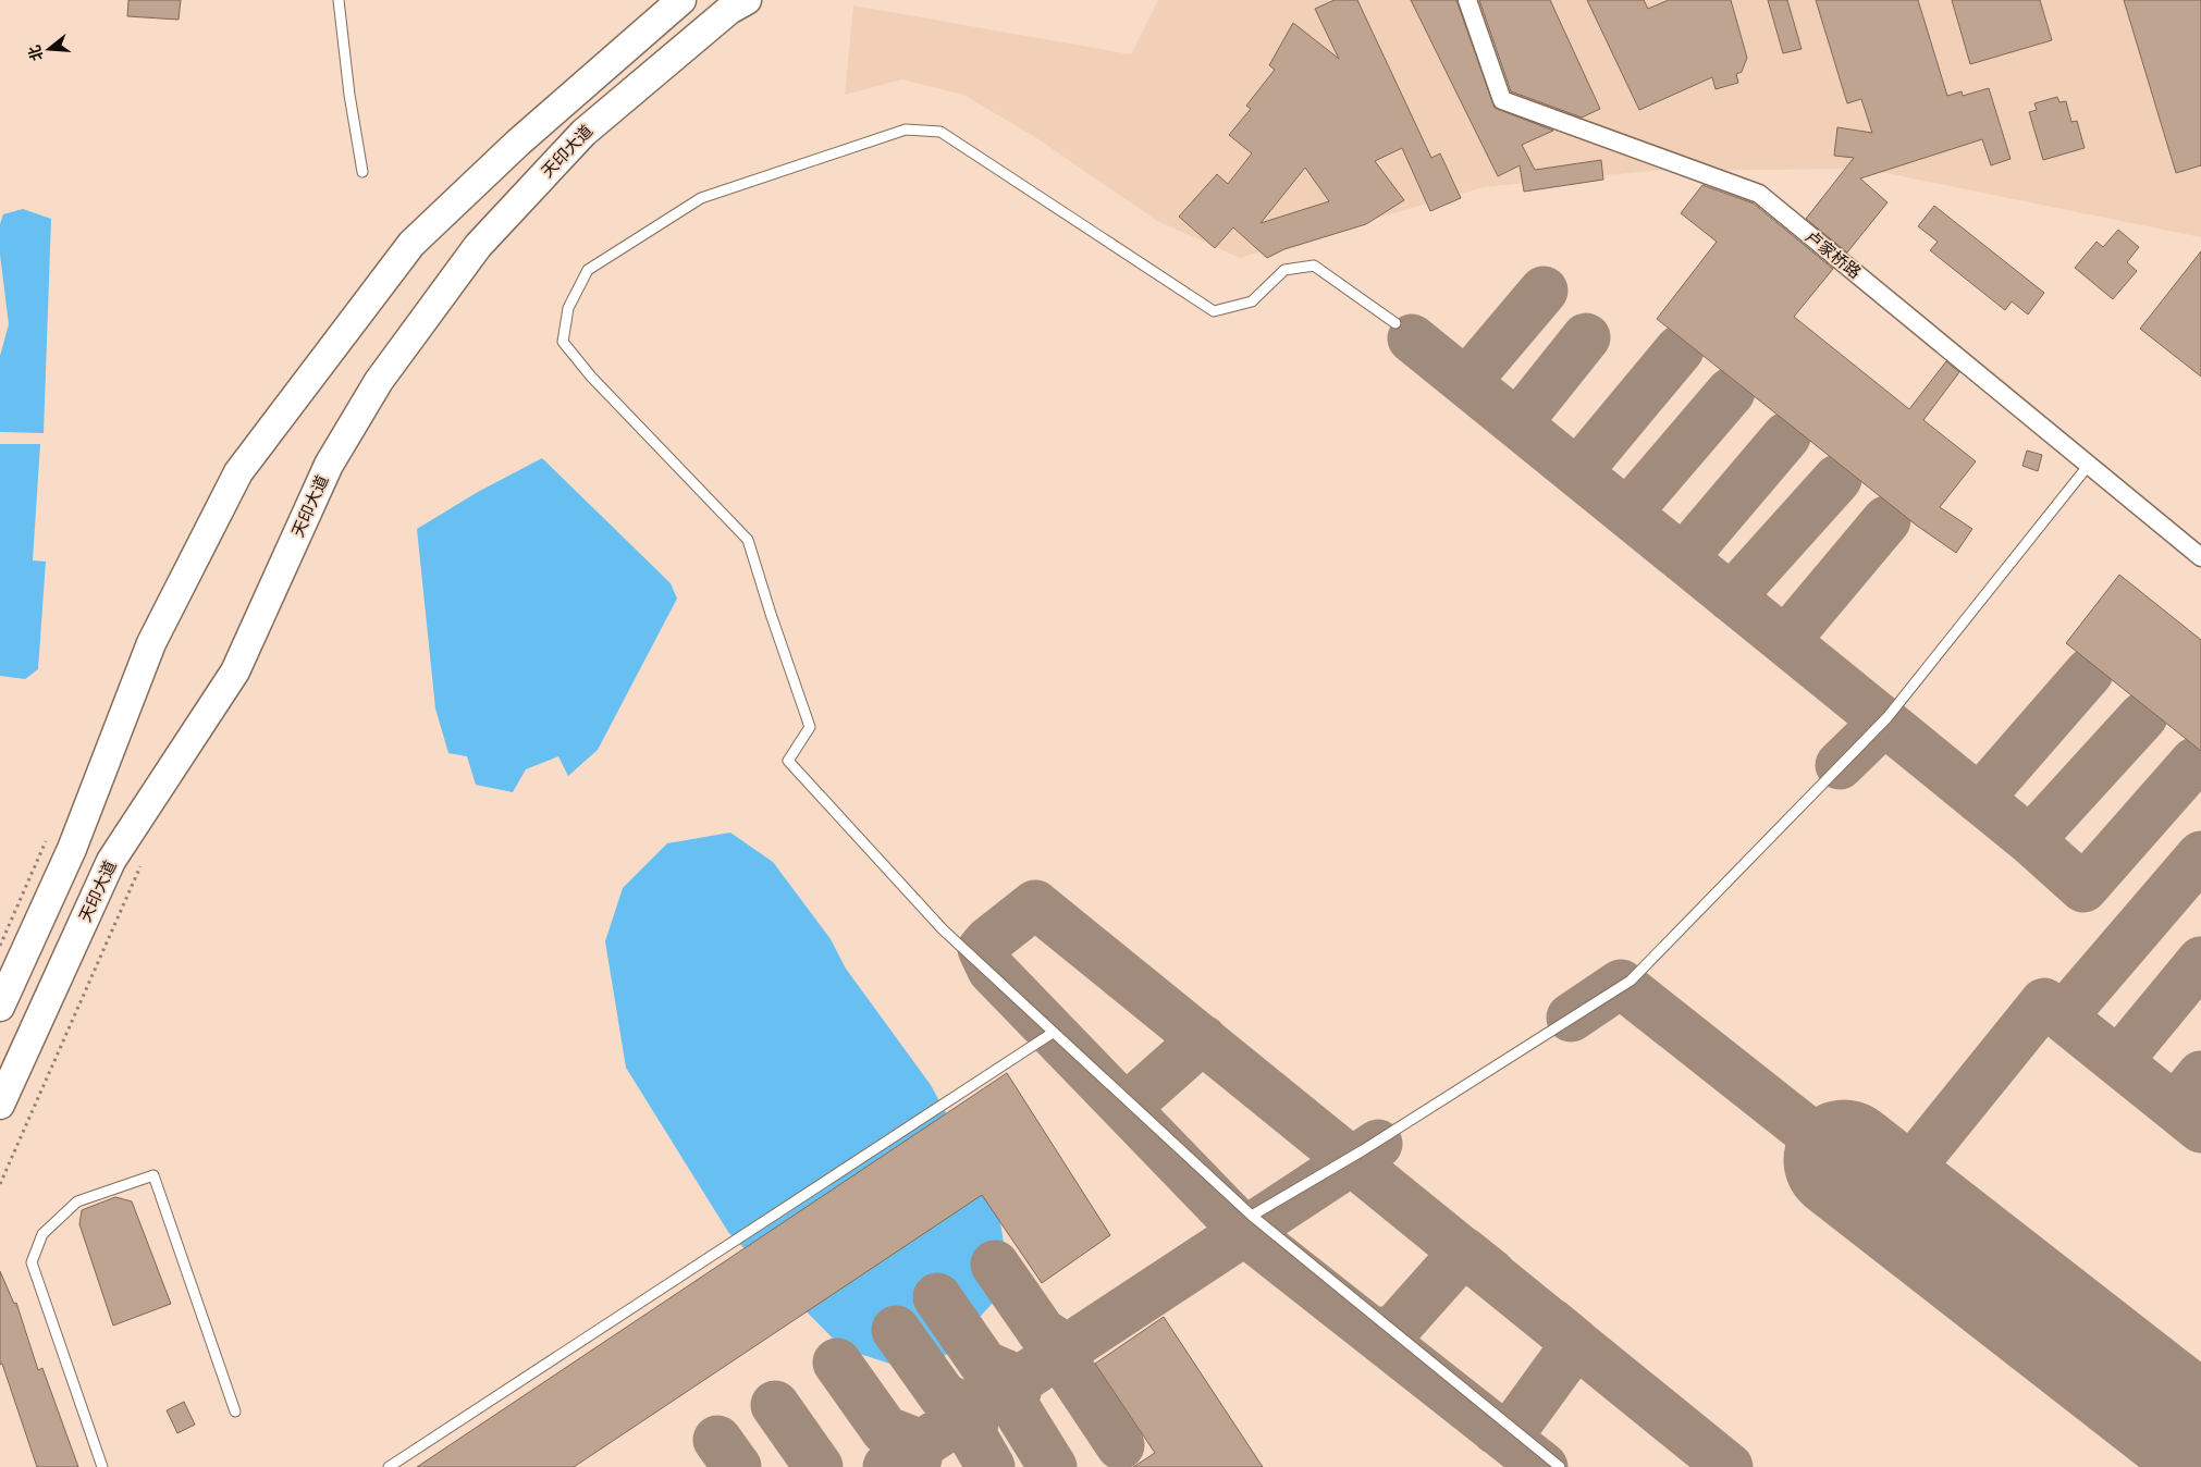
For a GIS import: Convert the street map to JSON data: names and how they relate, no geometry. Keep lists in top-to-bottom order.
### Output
{
  "streets": {
    "main road": ["天印大道"],
    "street": ["卢家桥路"]
  },
  "north": "left"
}
